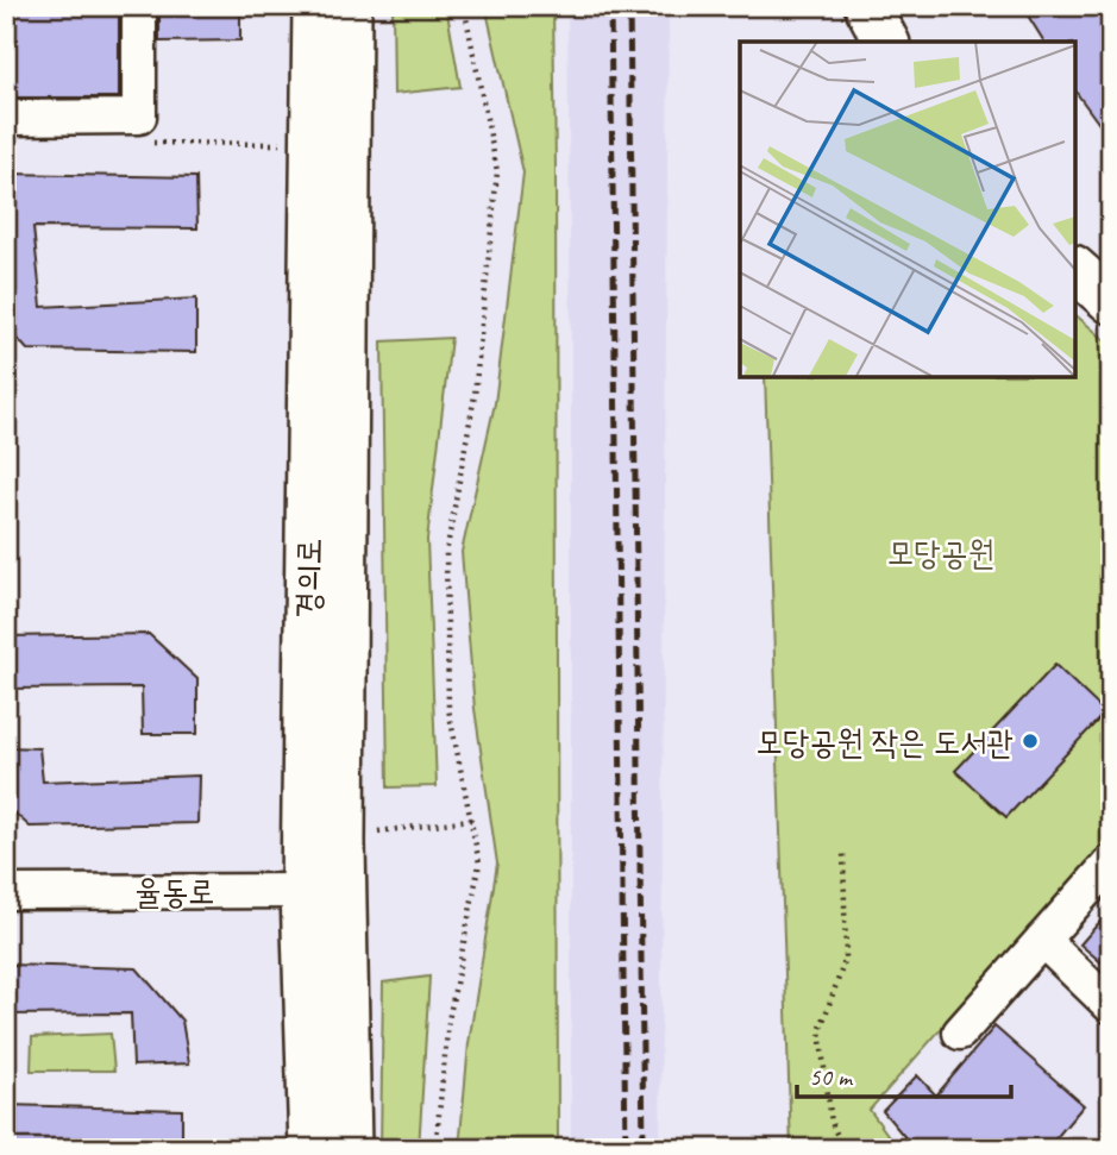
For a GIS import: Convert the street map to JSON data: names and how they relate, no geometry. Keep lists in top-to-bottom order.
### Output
{
  "streets": {
    "main road": ["경의로"],
    "street": ["율동로"]
  },
  "crossings": [
    ["경의로", "율동로"]
  ],
  "parks": ["모당공원"],
  "places": ["모당공원 작은 도서관"],
  "scale_bar": "50 m"
}
